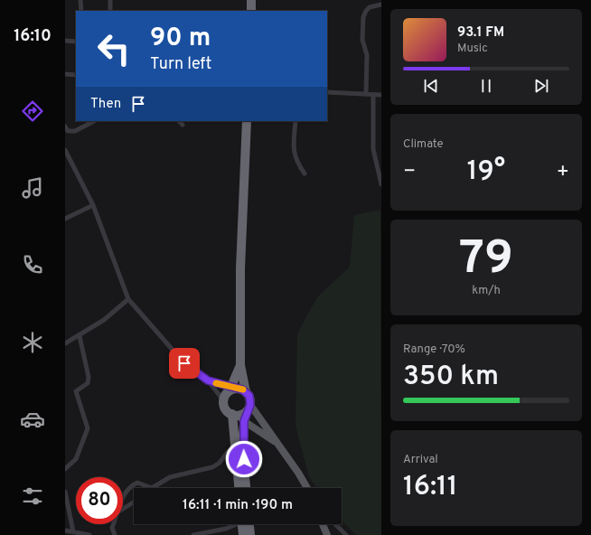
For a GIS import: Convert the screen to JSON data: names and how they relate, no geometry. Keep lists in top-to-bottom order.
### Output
{
  "page": {
    "tabs": "16:10",
    "turn": ["90 m", "Turn left"],
    "song": ["93.1 FM", "Music"],
    "then": "Then",
    "tile": [
      "Climate",
      ["79", "km/h"],
      ["Range · 70%", "350 km"],
      ["Arrival", "16:11"]
    ],
    "heat": ["−", "19°", "+"],
    "limit": "80",
    "trip": "16:11 · 1 min · 190 m"
  }
}
